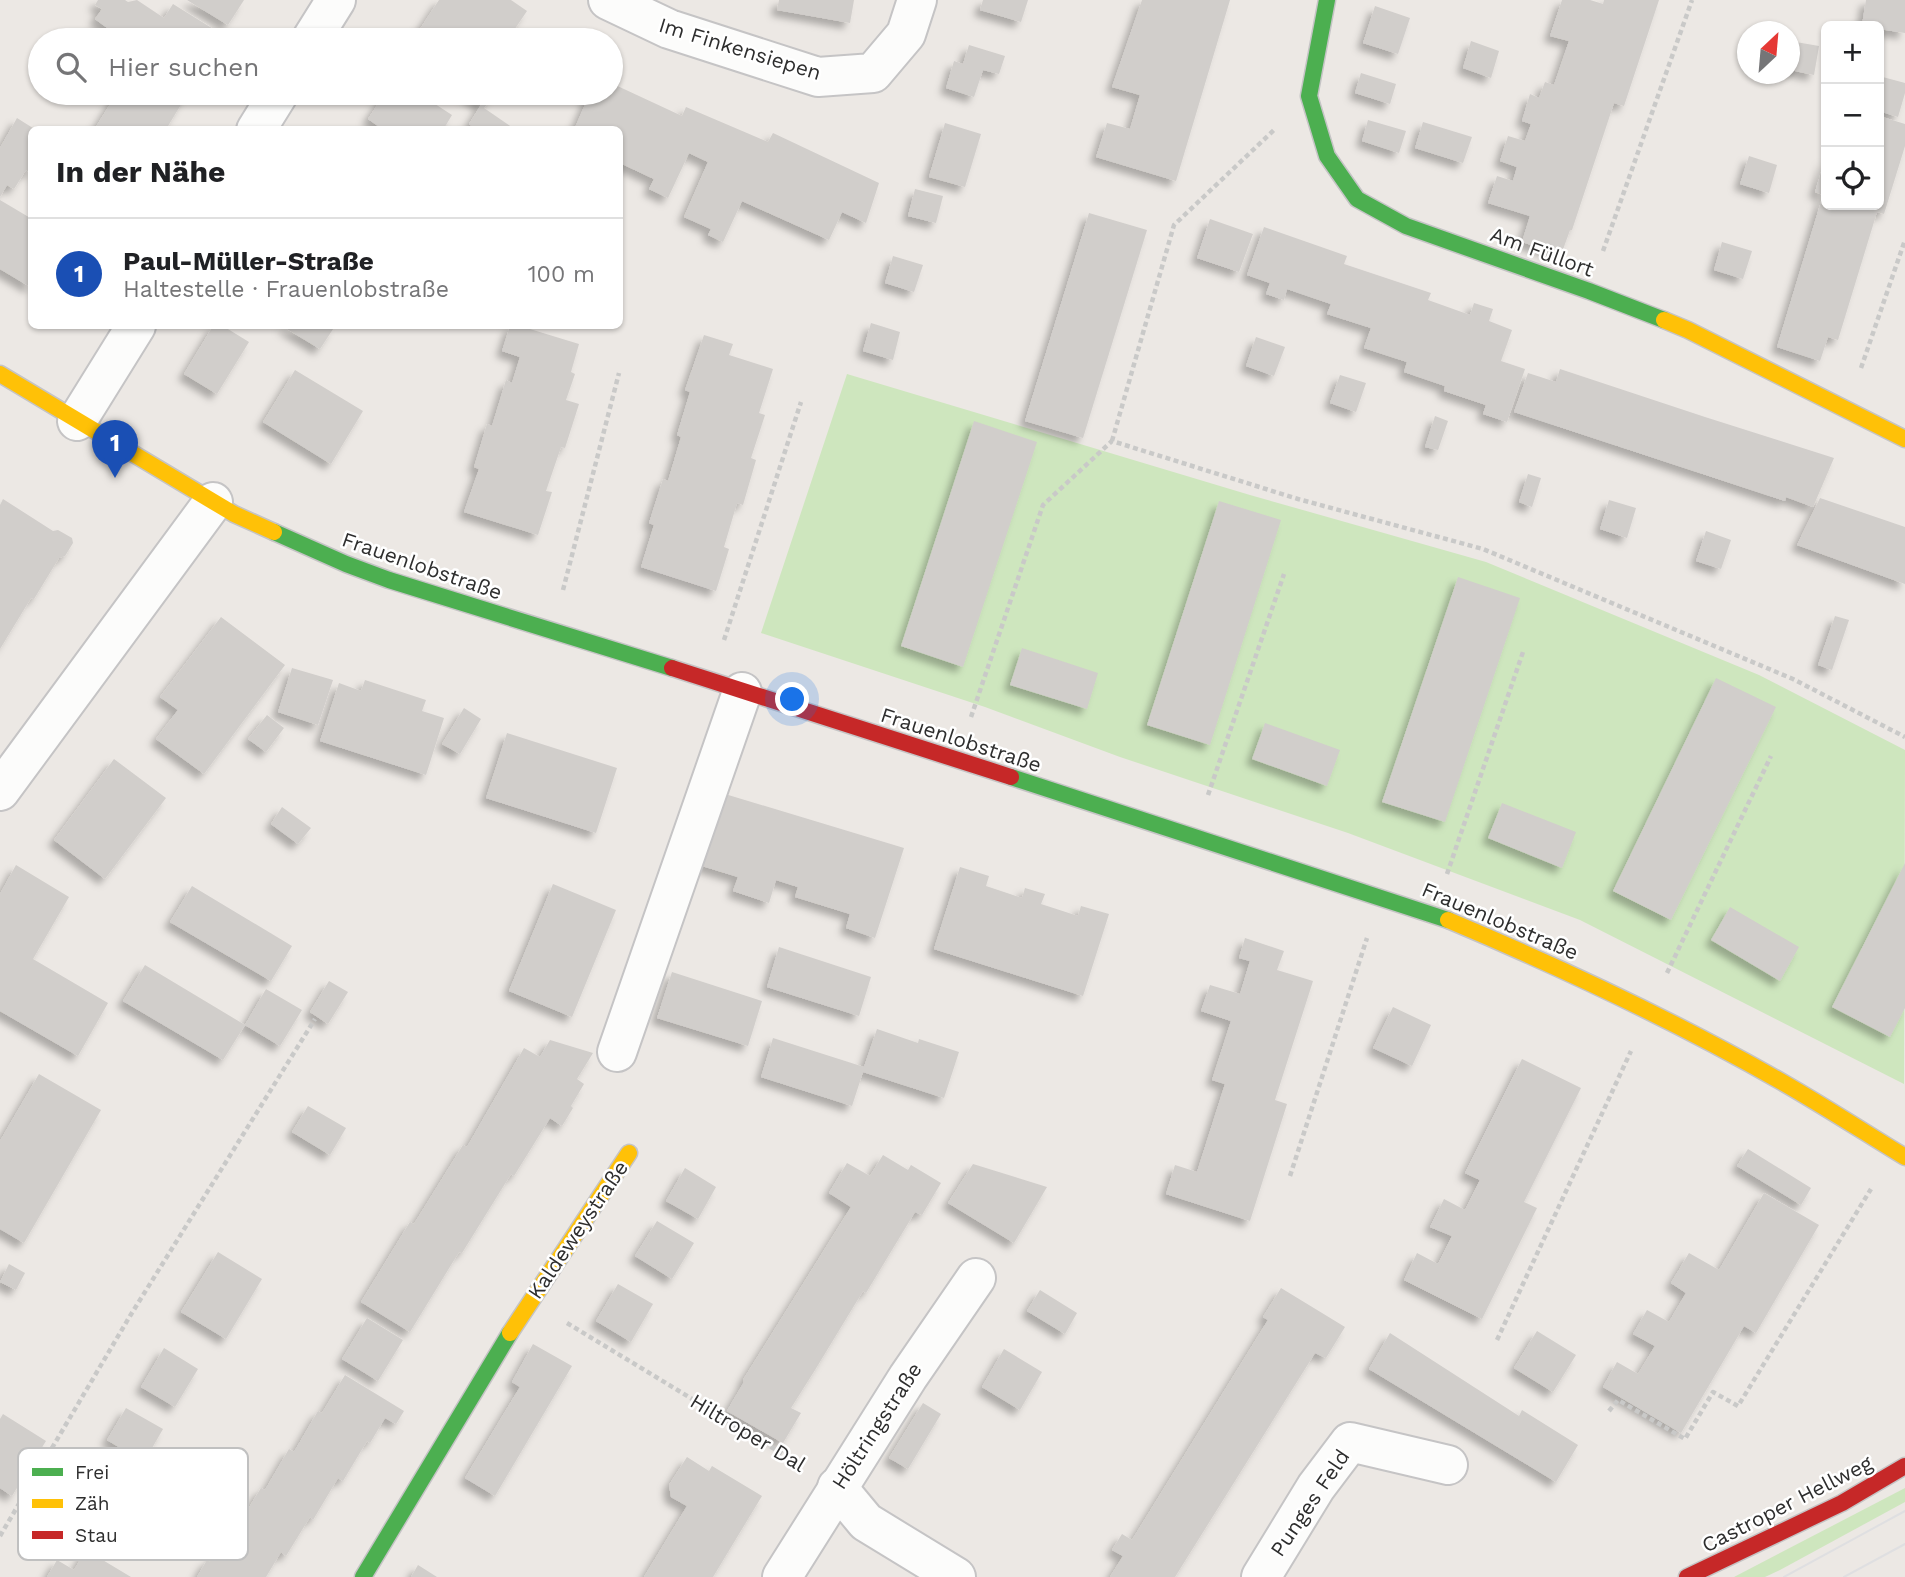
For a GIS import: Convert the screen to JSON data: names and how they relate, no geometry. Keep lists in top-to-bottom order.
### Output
{
  "streets": {
    "street": [
      "Im Finkensiepen",
      "Am Füllort",
      "Frauenlobstraße",
      "Kaldeweystraße",
      "Höltringstraße",
      "Punges Feld",
      "Castroper Hellweg"
    ],
    "path": ["Hiltroper Dal"]
  },
  "crossings": [
    ["Kaldeweystraße", "Hiltroper Dal"],
    ["Höltringstraße", "Hiltroper Dal"]
  ],
  "legend": ["Frei", "Zäh", "Stau"],
  "north": "top right",
  "page": {
    "map_buttons": ["+", "−"],
    "search": "Hier suchen",
    "heading": "In der Nähe",
    "list": [
      {
        "mark": "1",
        "name": "Paul-Müller-Straße",
        "note": "Haltestelle · Frauenlobstraße",
        "value": "100 m"
      }
    ],
    "pins": "1"
  }
}
